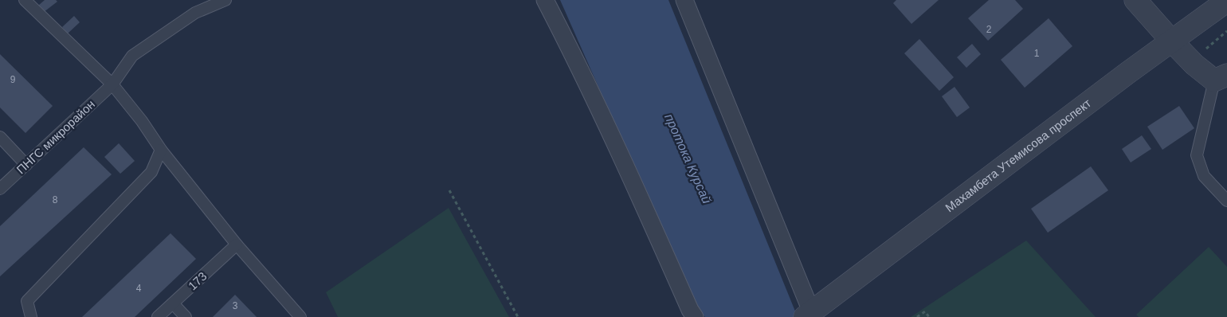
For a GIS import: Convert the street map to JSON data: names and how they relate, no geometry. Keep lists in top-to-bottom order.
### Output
{
  "streets": {
    "street": ["Махамбета Утемисова проспект"],
    "lane": ["ПНГС микрорайон", "173"]
  },
  "water": ["протока Курсай"],
  "house_numbers": [
    "2",
    "1",
    "9",
    "8",
    "4",
    "3"
  ]
}
